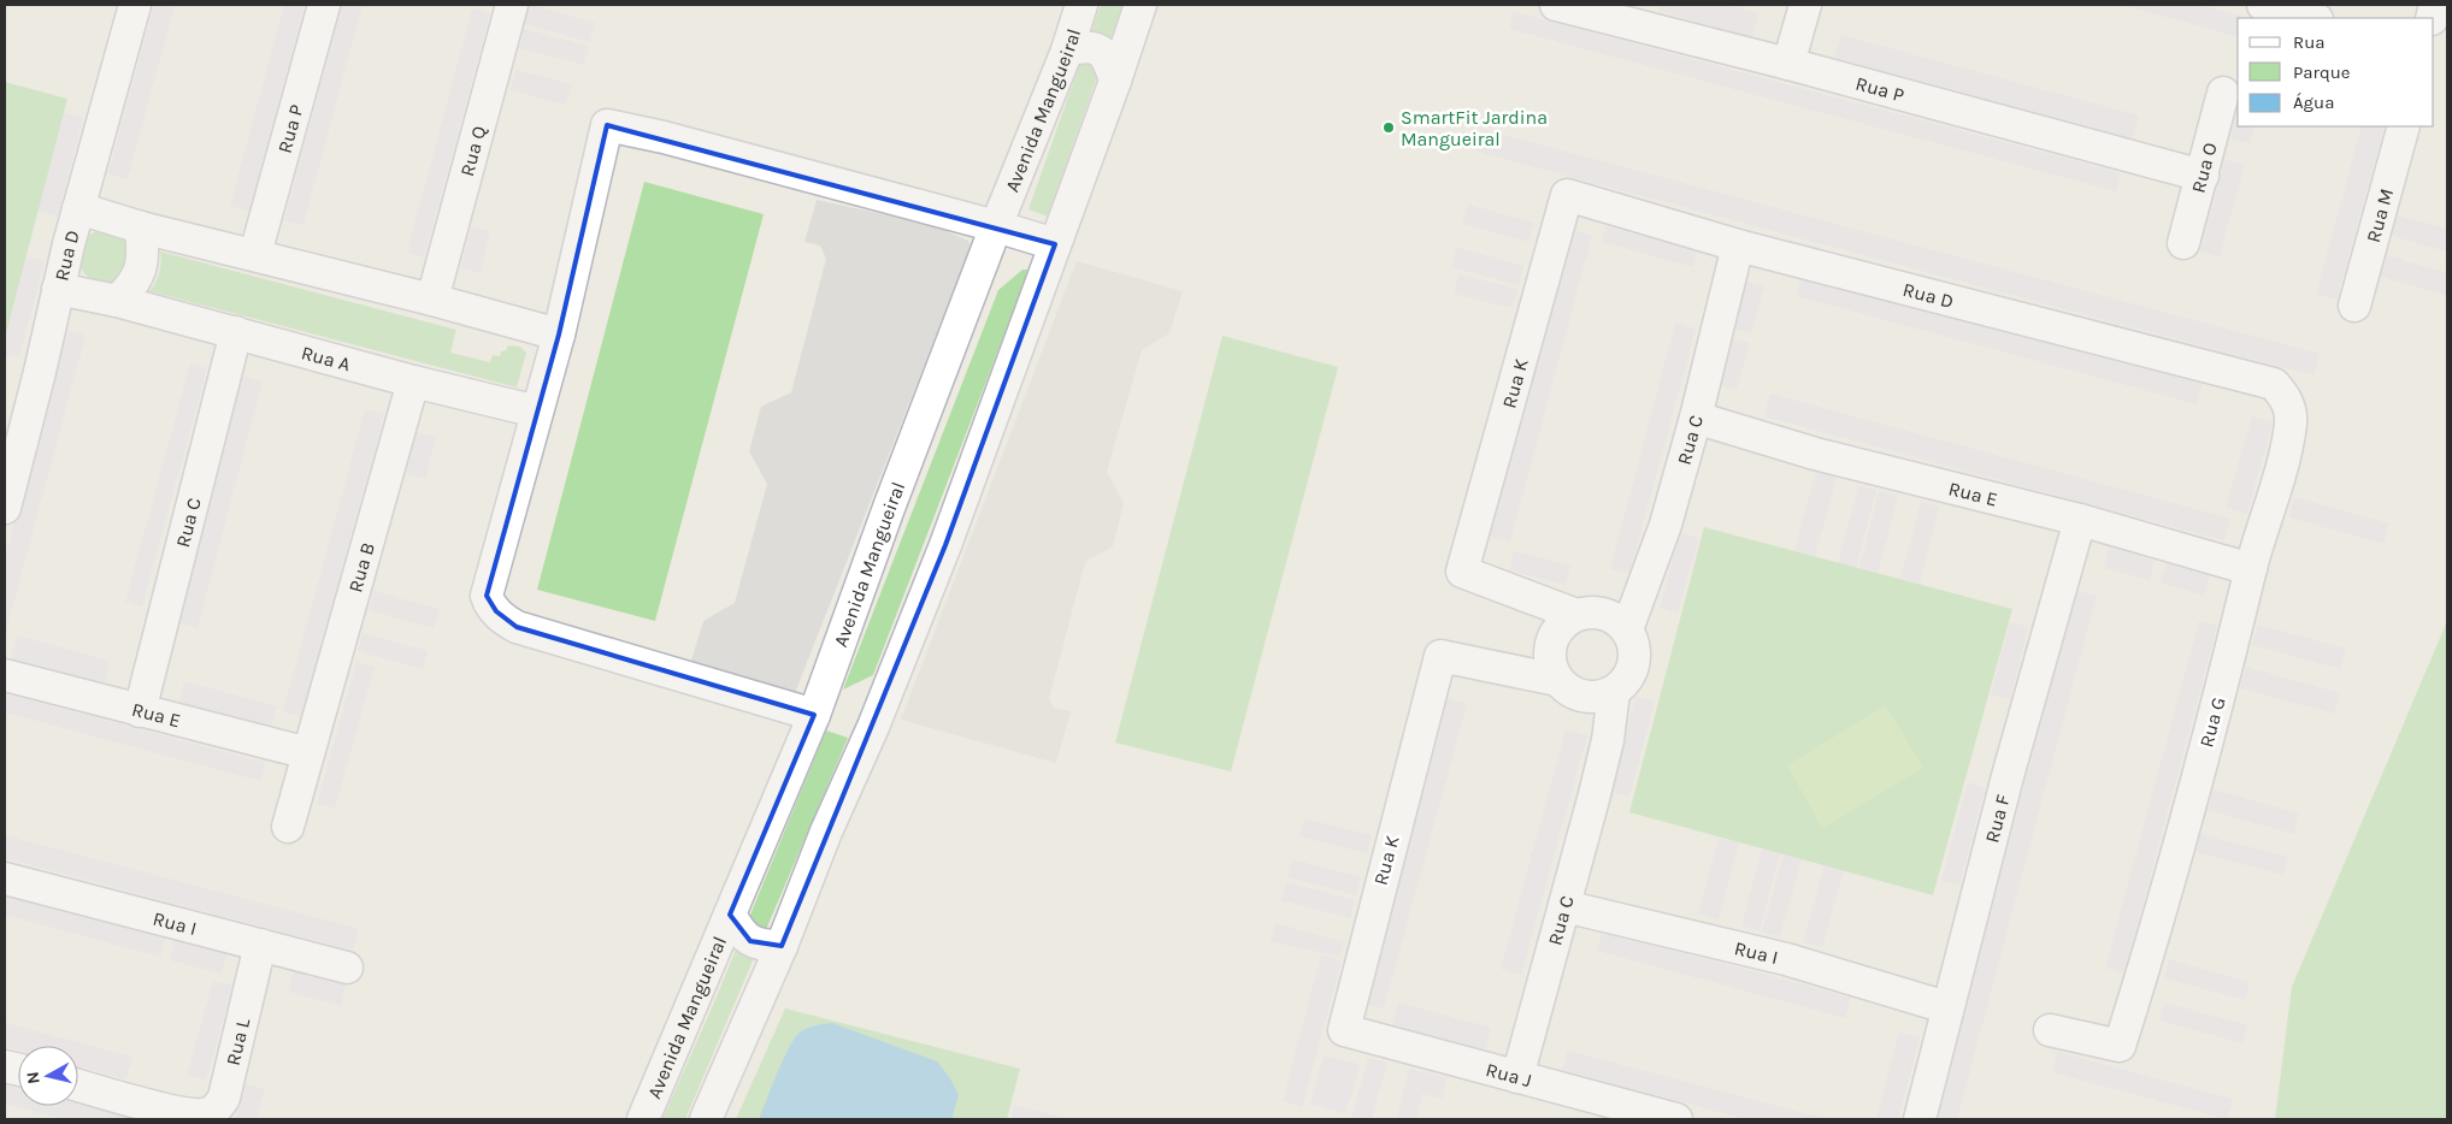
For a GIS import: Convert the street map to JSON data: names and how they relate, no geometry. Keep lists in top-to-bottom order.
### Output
{
  "streets": {
    "street": [
      "Rua P",
      "Avenida Mangueiral",
      "Rua Q",
      "Rua O",
      "Rua M",
      "Rua D",
      "Rua A",
      "Rua K",
      "Rua C",
      "Rua E",
      "Rua B",
      "Rua G",
      "Rua F",
      "Rua I",
      "Rua L",
      "Rua J"
    ]
  },
  "crossings": [
    ["Rua P", "Rua O"],
    ["Rua D", "Rua A"],
    ["Rua D", "Rua K"],
    ["Rua D", "Rua C"],
    ["Rua D", "Rua G"],
    ["Rua A", "Rua C"],
    ["Rua A", "Rua B"],
    ["Rua K", "Rua C"],
    ["Rua K", "Rua J"],
    ["Rua C", "Rua E"],
    ["Rua C", "Rua I"],
    ["Rua C", "Rua J"],
    ["Rua E", "Rua B"],
    ["Rua E", "Rua G"],
    ["Rua E", "Rua F"],
    ["Rua F", "Rua I"],
    ["Rua I", "Rua L"]
  ],
  "places": ["SmartFit Jardina Mangueiral"],
  "legend": ["Rua", "Parque", "Água"],
  "north": "left"
}
